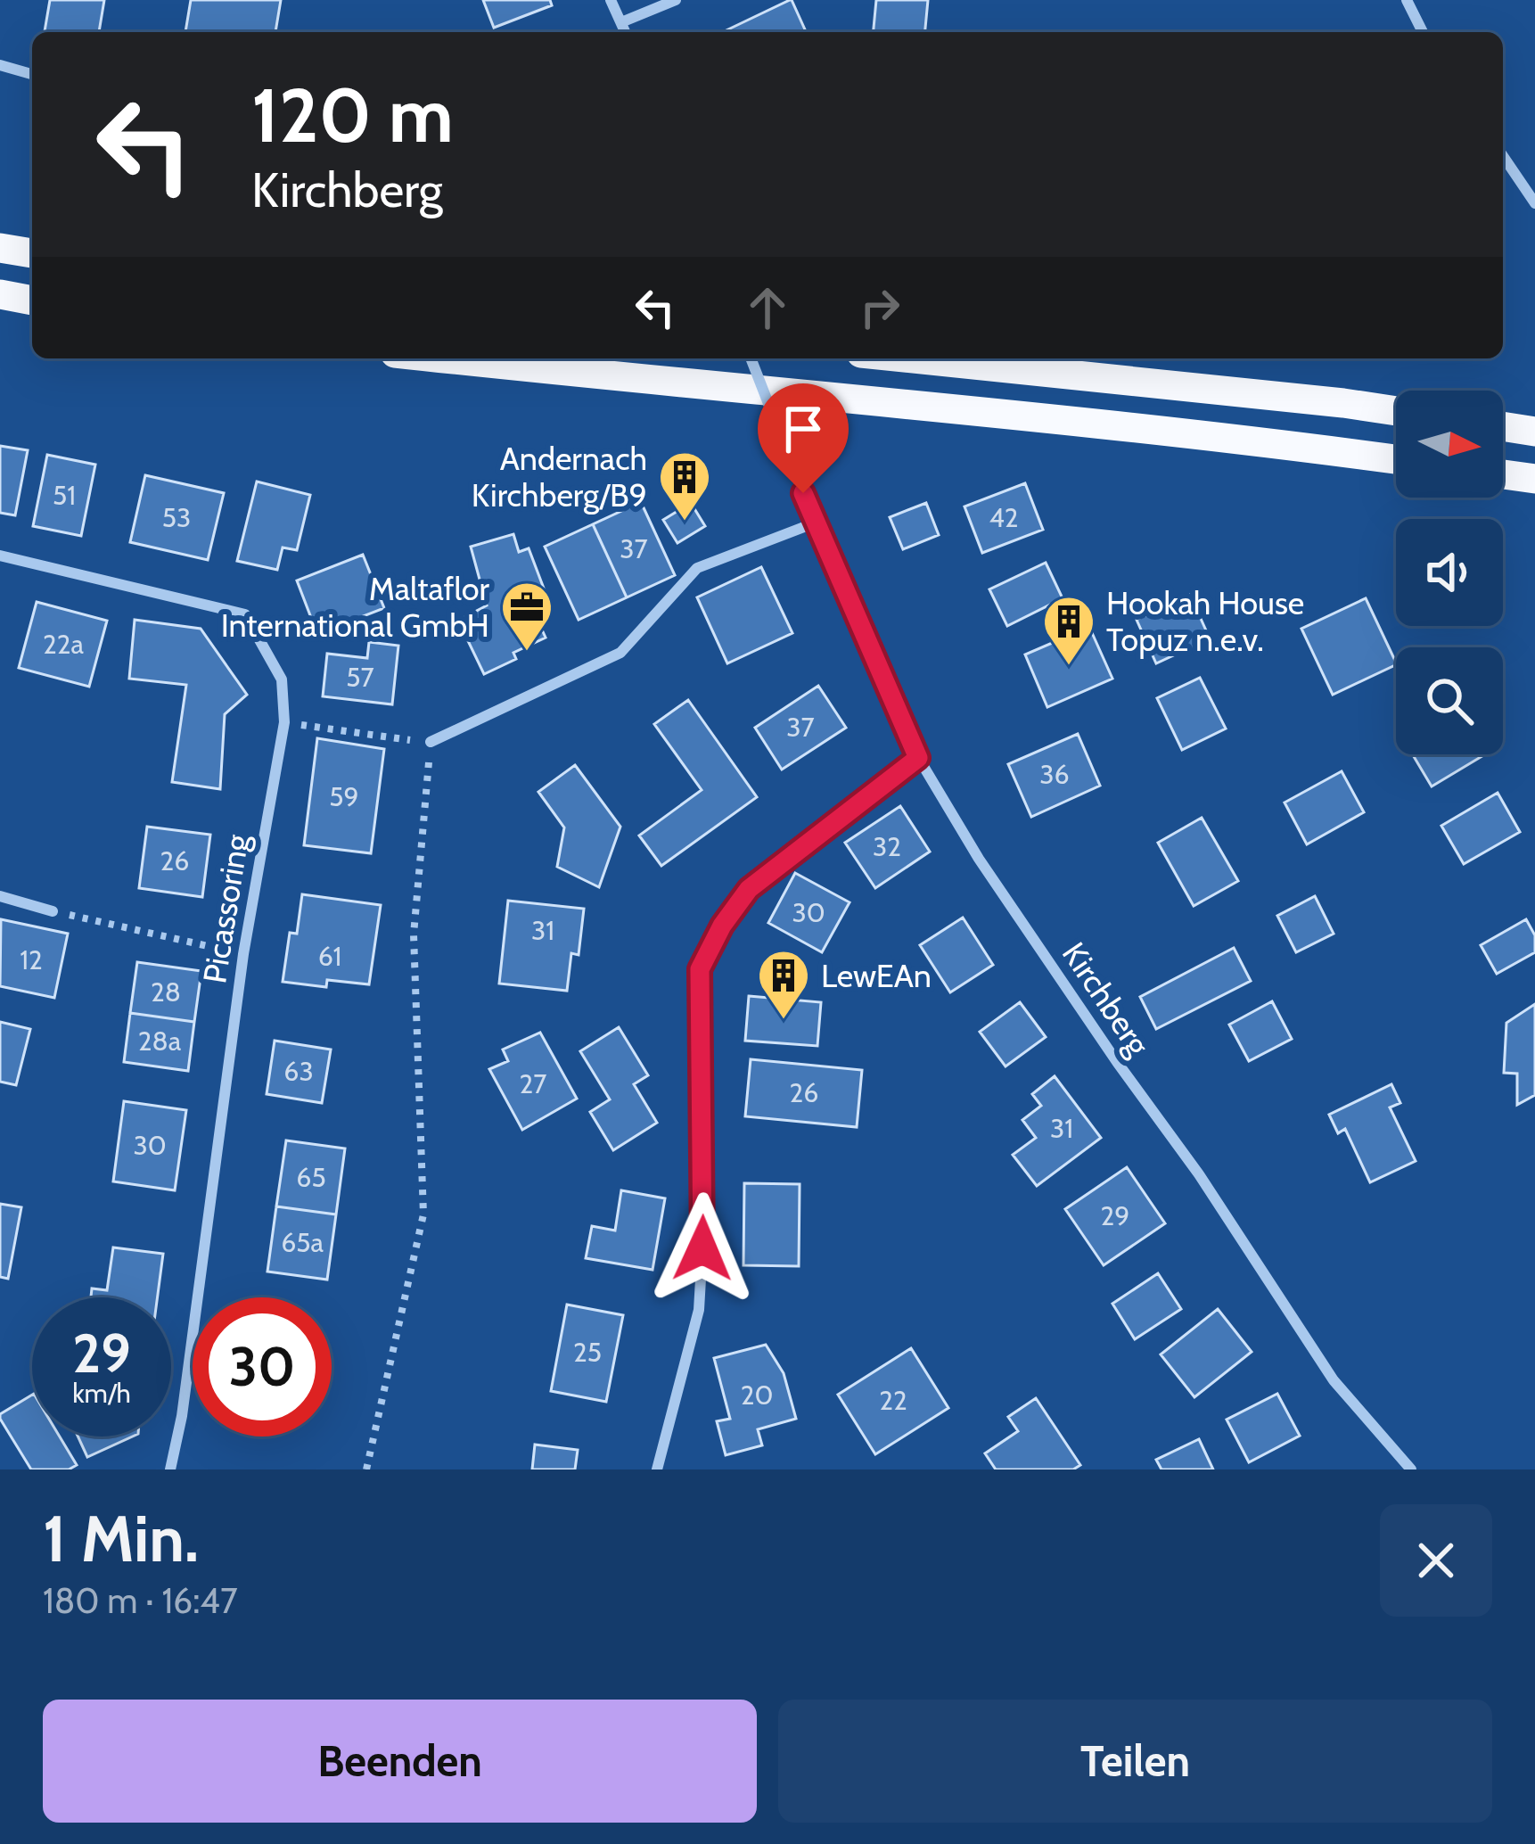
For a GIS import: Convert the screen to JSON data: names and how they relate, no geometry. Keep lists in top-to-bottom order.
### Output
{
  "streets": {
    "street": ["Picassoring", "Kirchberg"]
  },
  "places": {
    "building": ["Andernach Kirchberg/B9", "Hookah House Topuz n.e.v.", "LewEAn"],
    "office": ["Maltaflor International GmbH"]
  },
  "house_numbers": [
    "51",
    "53",
    "42",
    "37",
    "22a",
    "57",
    "37",
    "36",
    "59",
    "32",
    "26",
    "30",
    "31",
    "61",
    "12",
    "28",
    "28a",
    "63",
    "27",
    "26",
    "31",
    "30",
    "65",
    "29",
    "65a",
    "25",
    "20",
    "22"
  ],
  "north": "right",
  "page": {
    "turn": ["120 m", "Kirchberg"],
    "speed": "29 km/h",
    "limit": "30",
    "heading": ["1 Min.", "180 m · 16:47"],
    "buttons": ["Beenden", "Teilen"]
  }
}
